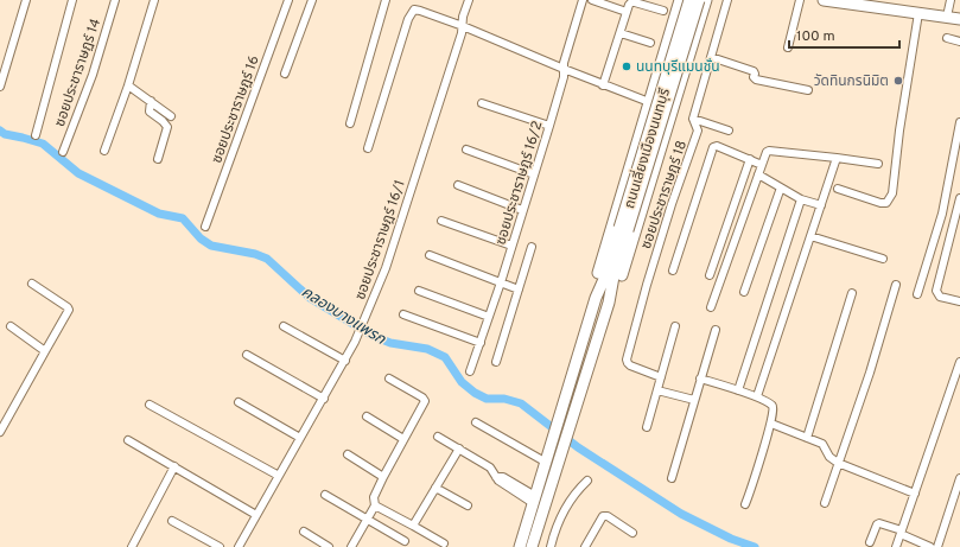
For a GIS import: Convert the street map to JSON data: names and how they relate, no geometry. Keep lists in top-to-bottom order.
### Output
{
  "streets": {
    "main road": ["ถนนเลี่ยงเมืองนนทบุรี"],
    "street": [
      "ซอยประชาราษฏร์ 14",
      "ซอยประชาราษฎร์ 16",
      "ซอยประชาราษฎร์ 16/2",
      "ซอยประชาราษฎร์ 18",
      "ซอยประชาราษฎร์ 16/1"
    ]
  },
  "water": ["คลองบางแพรก"],
  "places": ["นนทบุรีแมนชั่น", "วัดทินกรนิมิต"],
  "scale_bar": "100 m"
}
